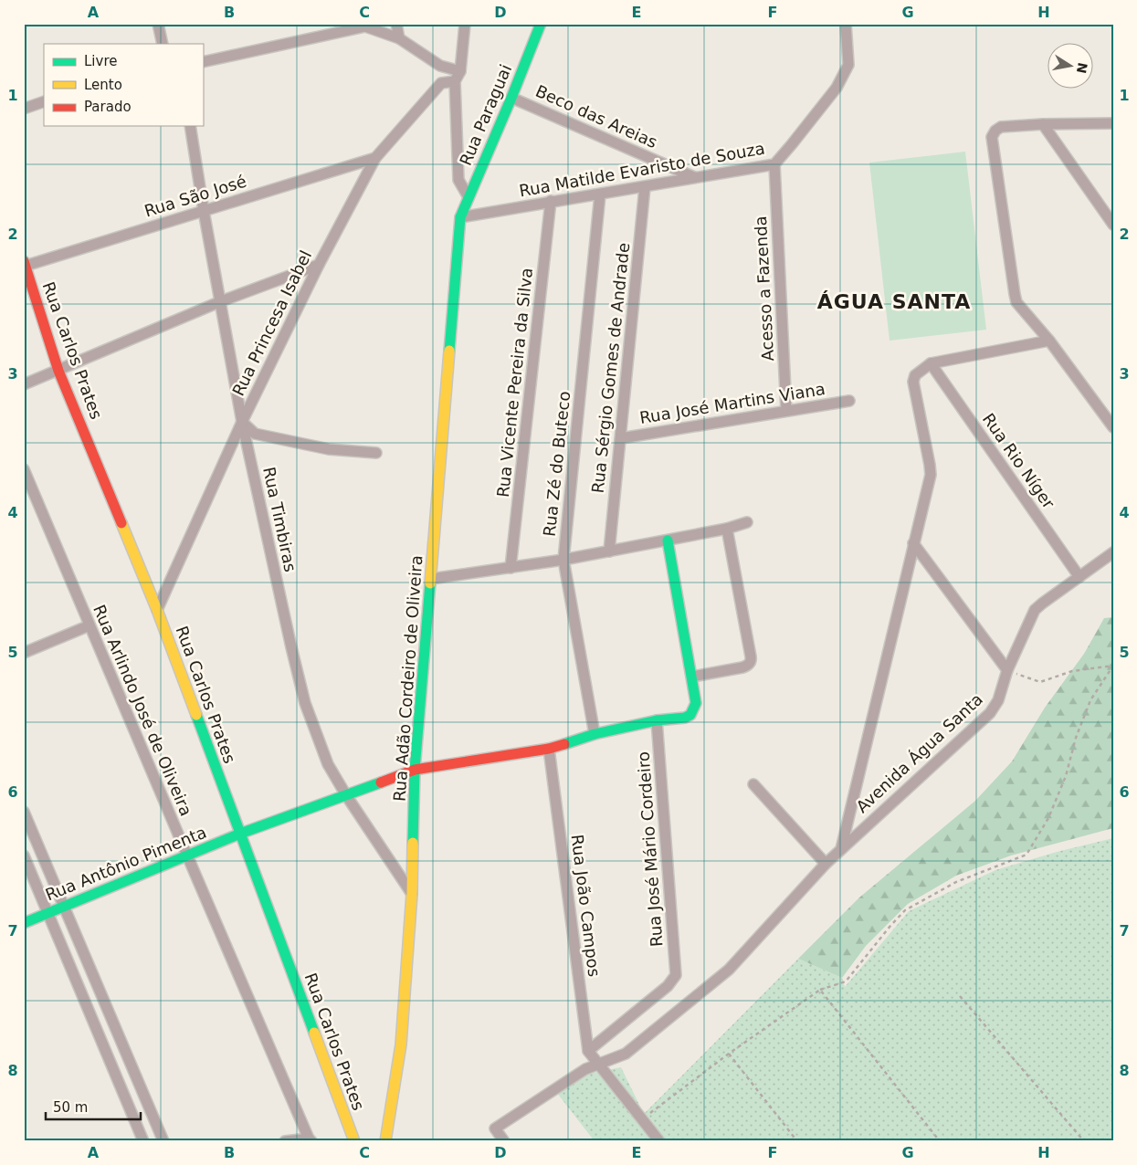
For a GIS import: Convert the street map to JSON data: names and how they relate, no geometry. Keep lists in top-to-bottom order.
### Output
{
  "streets": {
    "street": [
      "Rua Paraguai",
      "Beco das Areias",
      "Rua Matilde Evaristo de Souza",
      "Rua São José",
      "Acesso a Fazenda",
      "Rua Princesa Isabel",
      "Rua Carlos Prates",
      "Rua Sérgio Gomes de Andrade",
      "Rua Vicente Pereira da Silva",
      "Rua José Martins Viana",
      "Rua Rio Níger",
      "Rua Zé do Buteco",
      "Rua Timbiras",
      "Rua Adão Cordeiro de Oliveira",
      "Rua Arlindo José de Oliveira",
      "Avenida Água Santa",
      "Rua José Mário Cordeiro",
      "Rua Antônio Pimenta",
      "Rua João Campos"
    ]
  },
  "crossings": [
    ["Rua Paraguai", "Beco das Areias"],
    ["Rua Paraguai", "Rua Matilde Evaristo de Souza"],
    ["Rua Paraguai", "Rua Adão Cordeiro de Oliveira"],
    ["Beco das Areias", "Rua Matilde Evaristo de Souza"],
    ["Rua Matilde Evaristo de Souza", "Acesso a Fazenda"],
    ["Rua Matilde Evaristo de Souza", "Rua Sérgio Gomes de Andrade"],
    ["Rua Matilde Evaristo de Souza", "Rua Vicente Pereira da Silva"],
    ["Rua Matilde Evaristo de Souza", "Rua Zé do Buteco"],
    ["Rua Matilde Evaristo de Souza", "Rua Adão Cordeiro de Oliveira"],
    ["Rua São José", "Rua Princesa Isabel"],
    ["Rua São José", "Rua Carlos Prates"],
    ["Rua São José", "Rua Timbiras"],
    ["Acesso a Fazenda", "Rua José Martins Viana"],
    ["Rua Princesa Isabel", "Rua Carlos Prates"],
    ["Rua Princesa Isabel", "Rua Timbiras"],
    ["Rua Carlos Prates", "Rua Antônio Pimenta"],
    ["Rua Sérgio Gomes de Andrade", "Rua José Martins Viana"],
    ["Rua Rio Níger", "Avenida Água Santa"],
    ["Rua Timbiras", "Rua Adão Cordeiro de Oliveira"],
    ["Rua Arlindo José de Oliveira", "Rua Antônio Pimenta"],
    ["Rua José Mário Cordeiro", "Rua João Campos"]
  ],
  "districts": ["ÁGUA SANTA"],
  "legend": ["Livre", "Lento", "Parado"],
  "scale_bar": "50 m",
  "north": "right",
  "grid": {
    "columns": [
      "A",
      "B",
      "C",
      "D",
      "E",
      "F",
      "G",
      "H"
    ],
    "rows": [
      "1",
      "2",
      "3",
      "4",
      "5",
      "6",
      "7",
      "8"
    ]
  }
}
